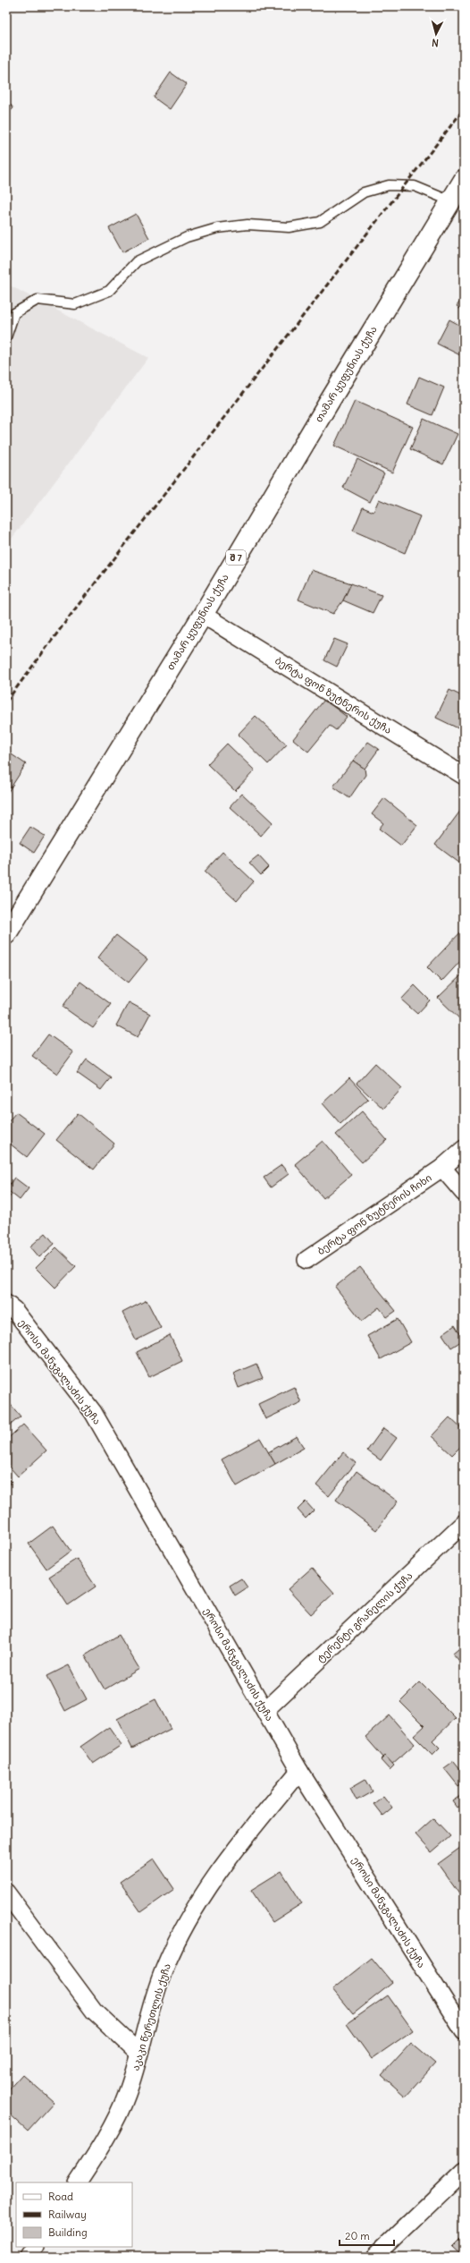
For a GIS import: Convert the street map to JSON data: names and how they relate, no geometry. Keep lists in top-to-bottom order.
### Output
{
  "streets": {
    "main road": ["თამარ ყუფუნიას ქუჩა", "შ 7"],
    "street": [
      "ბერტა ფონ ზუტნერის ქუჩა",
      "ბერტა ფონ ზუტნერის ჩიხი",
      "ეროსი მანჯგალაძის ქუჩა",
      "ტერენტი გრანელის ქუჩა",
      "აკაკი წერეთლის ქუჩა"
    ]
  },
  "crossings": [
    ["თამარ ყუფუნიას ქუჩა", "ბერტა ფონ ზუტნერის ქუჩა"],
    ["ეროსი მანჯგალაძის ქუჩა", "ტერენტი გრანელის ქუჩა"],
    ["ეროსი მანჯგალაძის ქუჩა", "აკაკი წერეთლის ქუჩა"]
  ],
  "legend": ["Road", "Railway", "Building"],
  "scale_bar": "20 m",
  "north": "bottom"
}
